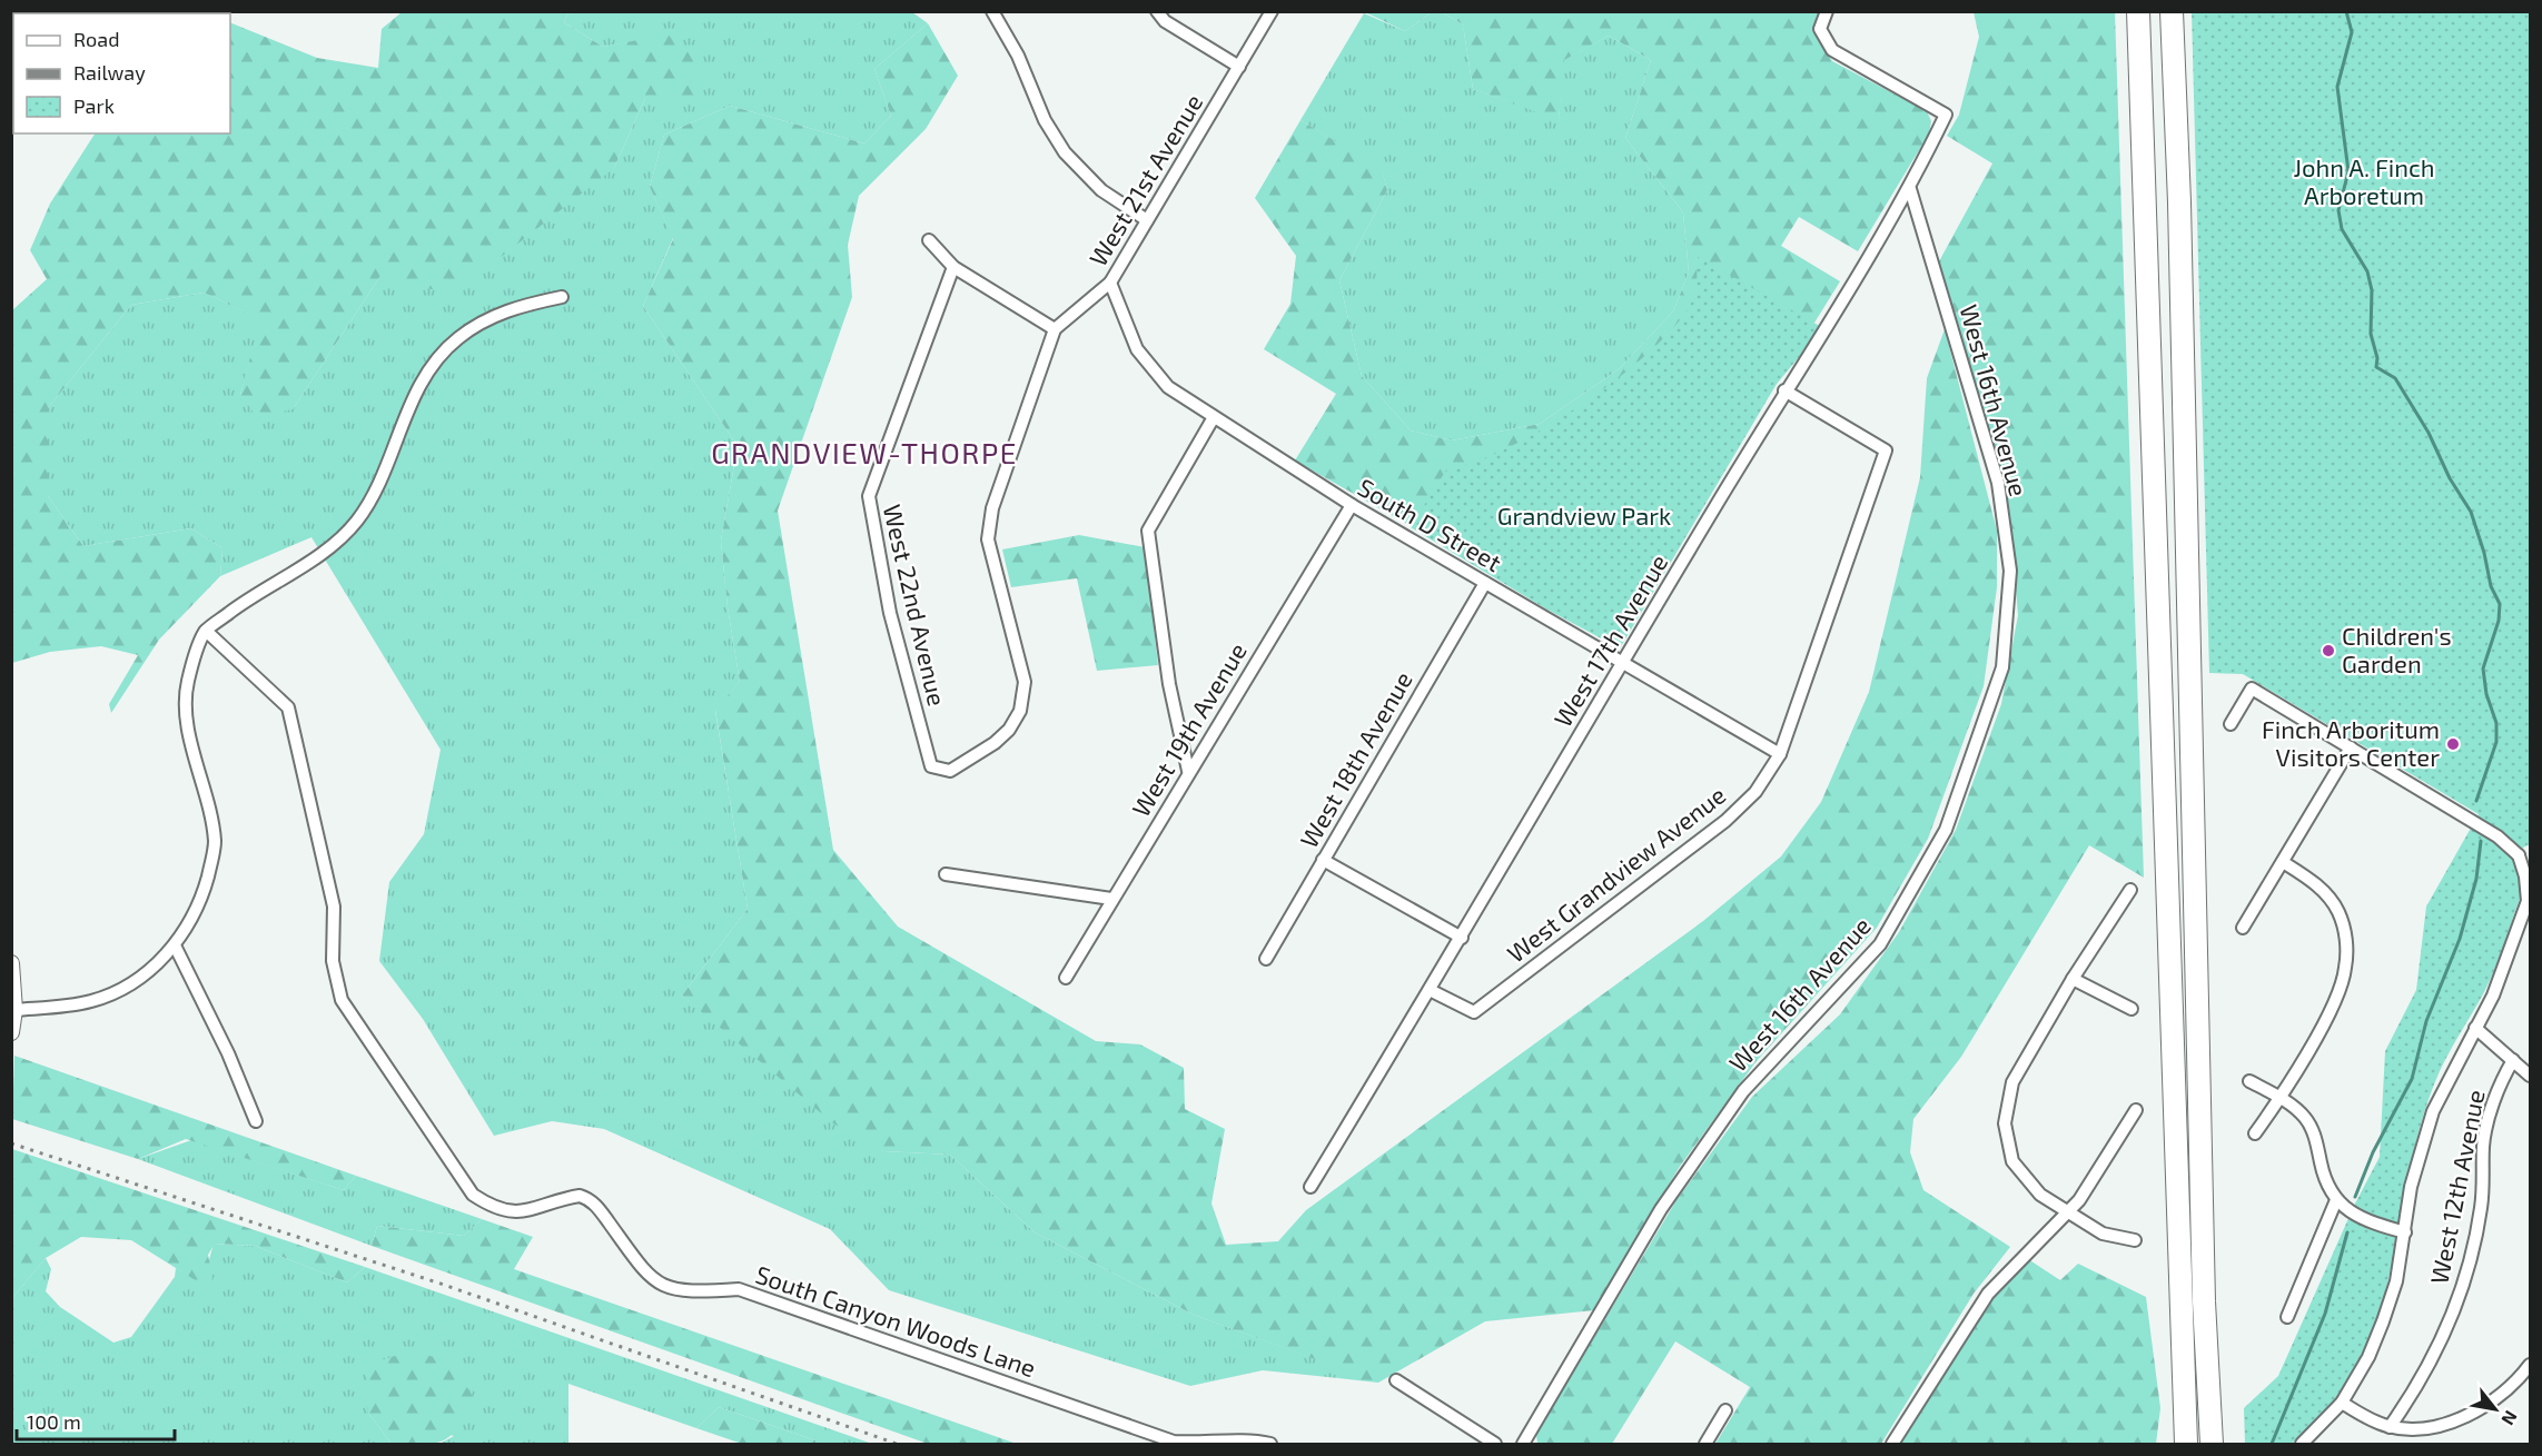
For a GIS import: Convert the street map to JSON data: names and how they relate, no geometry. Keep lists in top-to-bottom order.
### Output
{
  "streets": {
    "street": [
      "West 21st Avenue",
      "West 16th Avenue",
      "South D Street",
      "West 22nd Avenue",
      "West 17th Avenue",
      "West 19th Avenue",
      "West 18th Avenue",
      "West Grandview Avenue",
      "West 12th Avenue",
      "South Canyon Woods Lane"
    ]
  },
  "crossings": [
    ["West 21st Avenue", "South D Street"],
    ["West 21st Avenue", "West 22nd Avenue"],
    ["West 16th Avenue", "West 17th Avenue"],
    ["South D Street", "West 17th Avenue"],
    ["South D Street", "West 19th Avenue"],
    ["South D Street", "West 18th Avenue"],
    ["South D Street", "West Grandview Avenue"],
    ["West 17th Avenue", "West Grandview Avenue"]
  ],
  "districts": ["GRANDVIEW-THORPE"],
  "parks": ["John A. Finch Arboretum", "Grandview Park"],
  "places": ["Children's Garden", "Finch Arboritum Visitors Center"],
  "legend": ["Road", "Railway", "Park"],
  "scale_bar": "100 m",
  "north": "bottom right"
}
